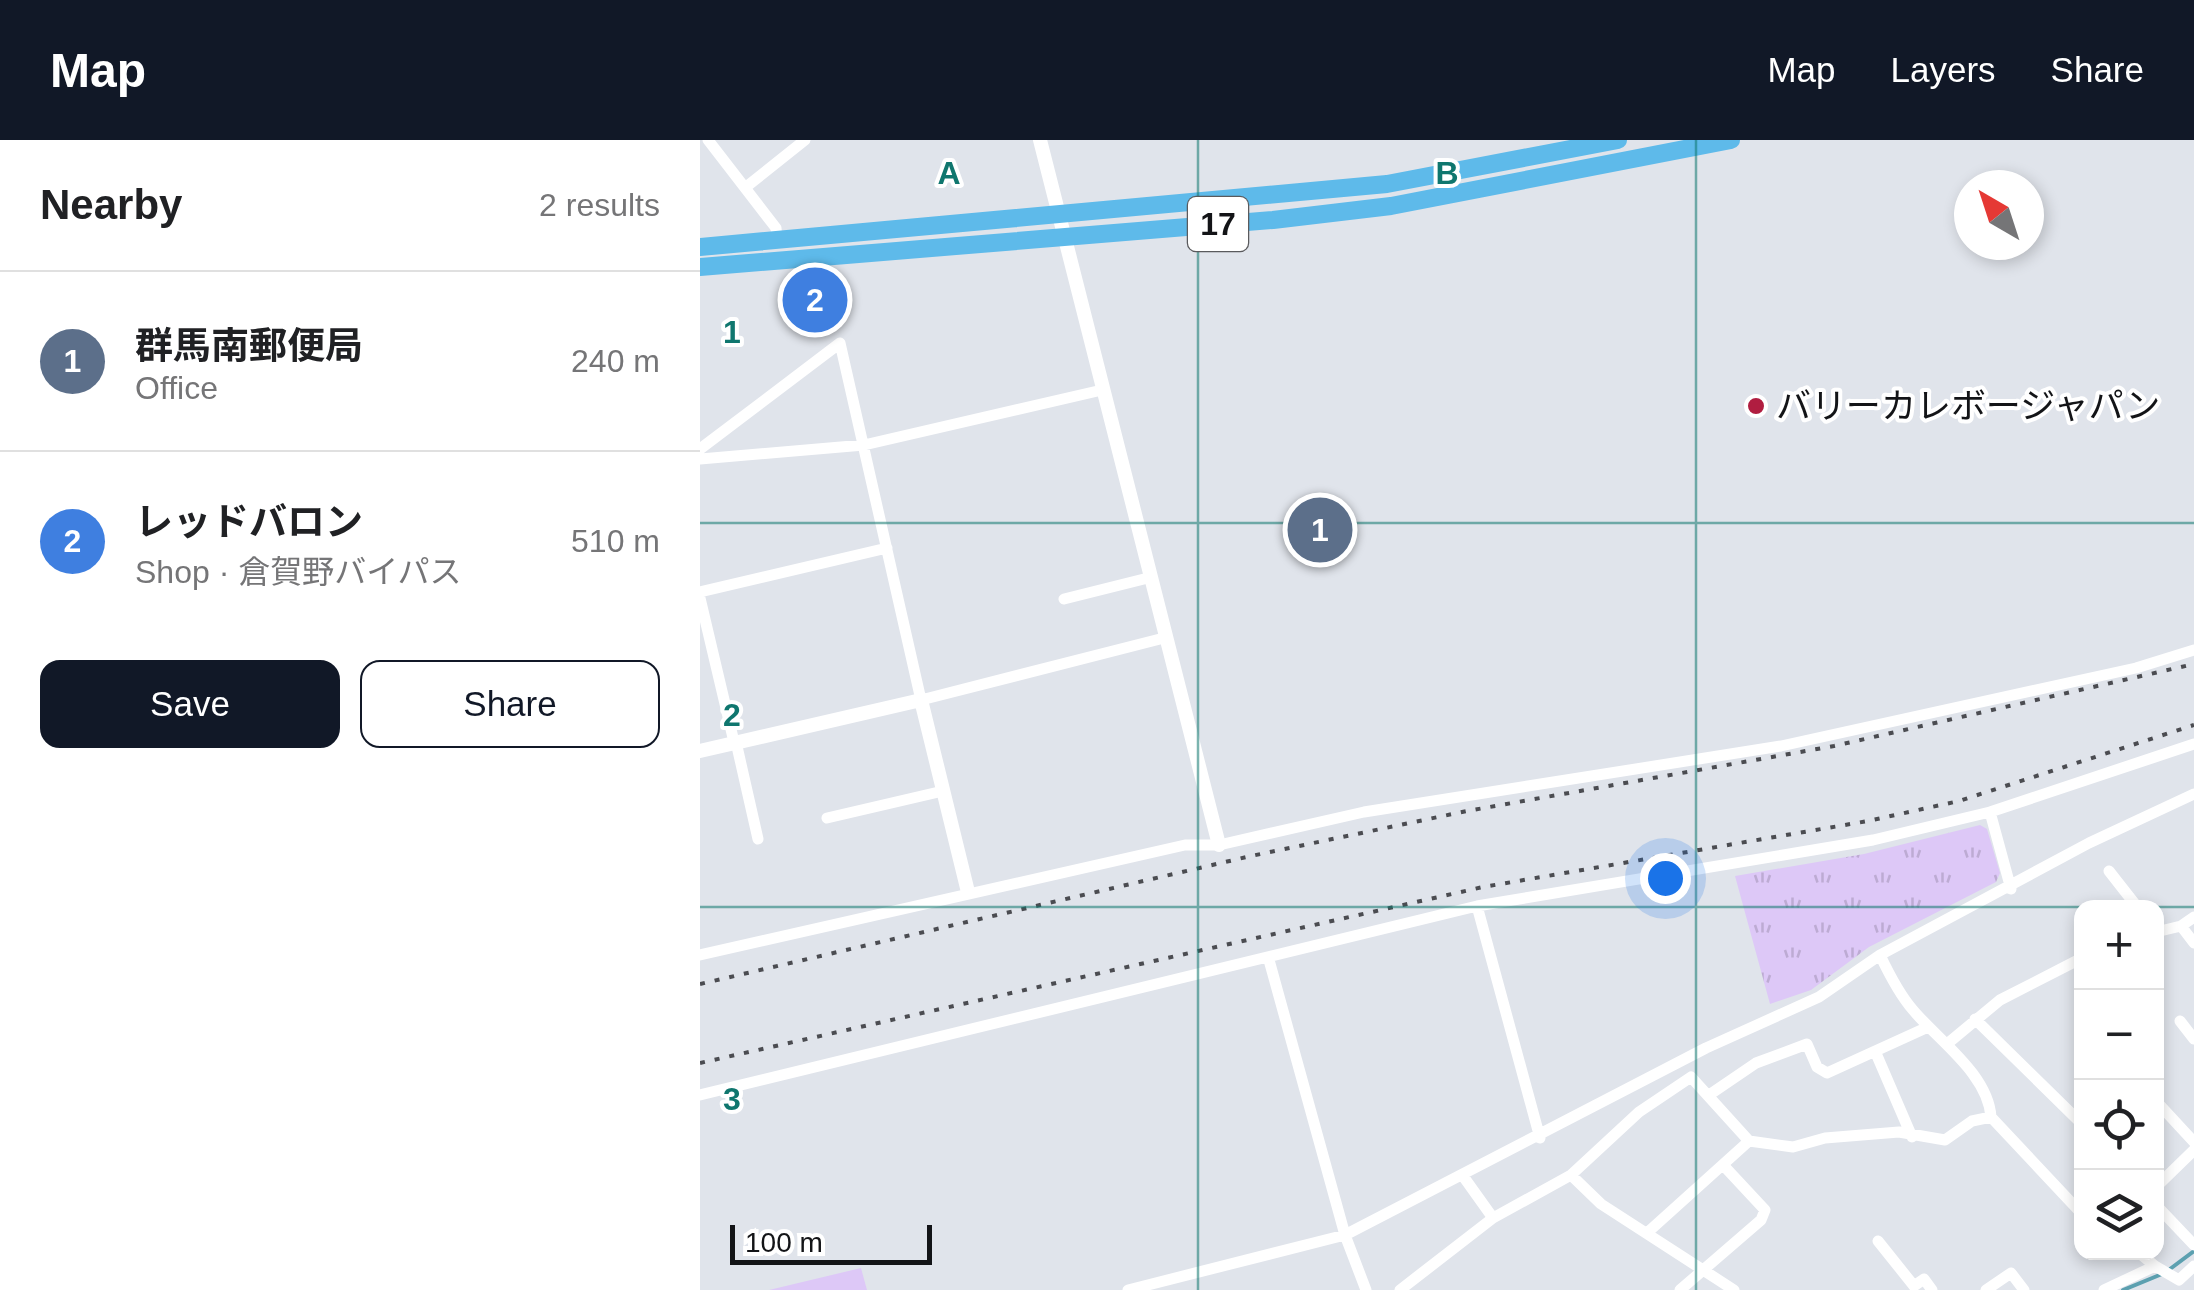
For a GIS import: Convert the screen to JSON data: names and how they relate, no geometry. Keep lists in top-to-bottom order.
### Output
{
  "streets": {
    "highway": ["17"]
  },
  "places": ["バリーカレボージャパン"],
  "scale_bar": "100 m",
  "north": "top left",
  "page": {
    "header": "Map",
    "nav": ["Map", "Layers", "Share"],
    "heading": ["Nearby", "2 results"],
    "pins": ["2", "1"],
    "list": [
      {
        "mark": "1",
        "name": "群馬南郵便局",
        "note": "Office",
        "value": "240 m"
      },
      {
        "mark": "2",
        "name": "レッドバロン",
        "note": "Shop · 倉賀野バイパス",
        "value": "510 m"
      }
    ],
    "buttons": ["Save", "Share"],
    "map_buttons": ["+", "−"],
    "scale": "100 m"
  },
  "grid": {
    "columns": ["A", "B"],
    "rows": ["1", "2", "3"]
  }
}
